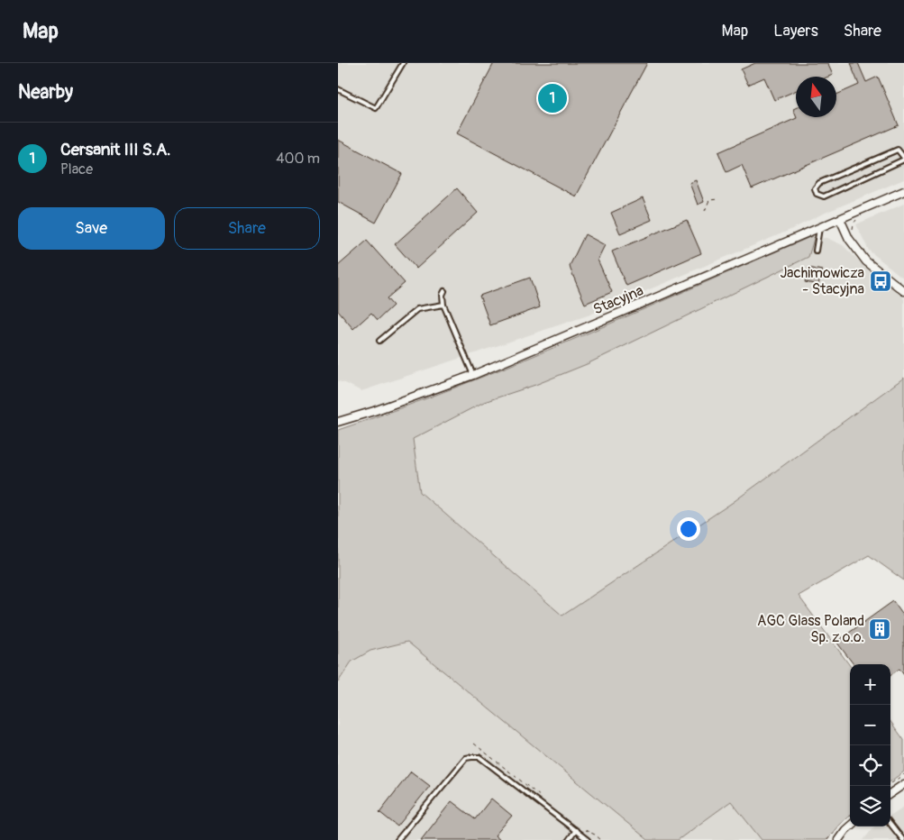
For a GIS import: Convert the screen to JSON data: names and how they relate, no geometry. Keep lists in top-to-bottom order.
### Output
{
  "streets": {
    "street": ["Stacyjna"]
  },
  "places": {
    "bus stop": ["Jachimowicza - Stacyjna"],
    "building": ["AGC Glass Poland Sp. z o.o."]
  },
  "north": "top",
  "page": {
    "header": "Map",
    "nav": ["Map", "Layers", "Share"],
    "heading": "Nearby",
    "pins": "1",
    "list": [
      {
        "mark": "1",
        "name": "Cersanit III S.A.",
        "note": "Place",
        "value": "400 m"
      }
    ],
    "buttons": ["Save", "Share"],
    "map_buttons": ["+", "−"]
  }
}
